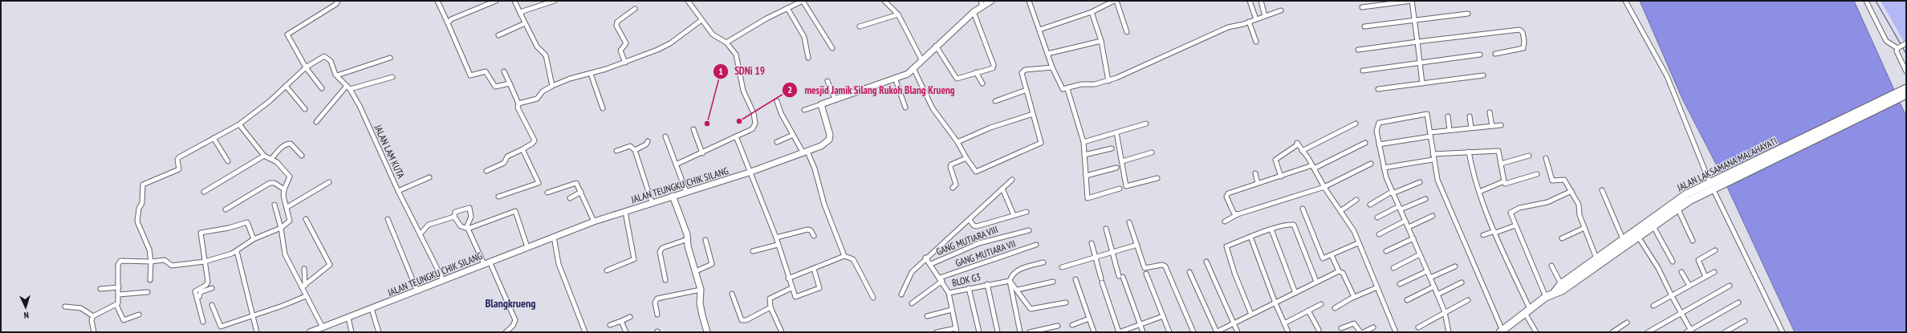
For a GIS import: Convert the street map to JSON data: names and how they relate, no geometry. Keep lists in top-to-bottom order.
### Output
{
  "streets": {
    "highway": ["JALAN LAKSAMANA MALAHAYATI"],
    "street": [
      "JALAN LAM KUTA",
      "JALAN TEUNGKU CHIK SILANG",
      "GANG MUTIARA VIII",
      "GANG MUTIARA VII",
      "BLOK G3"
    ]
  },
  "crossings": [
    ["JALAN LAM KUTA", "JALAN TEUNGKU CHIK SILANG"],
    ["GANG MUTIARA VIII", "BLOK G3"],
    ["GANG MUTIARA VII", "BLOK G3"]
  ],
  "districts": ["Blangkrueng"],
  "places": ["mesjid Jamik Silang Rukoh Blang Krueng", "SDNi 19"],
  "north": "bottom"
}
